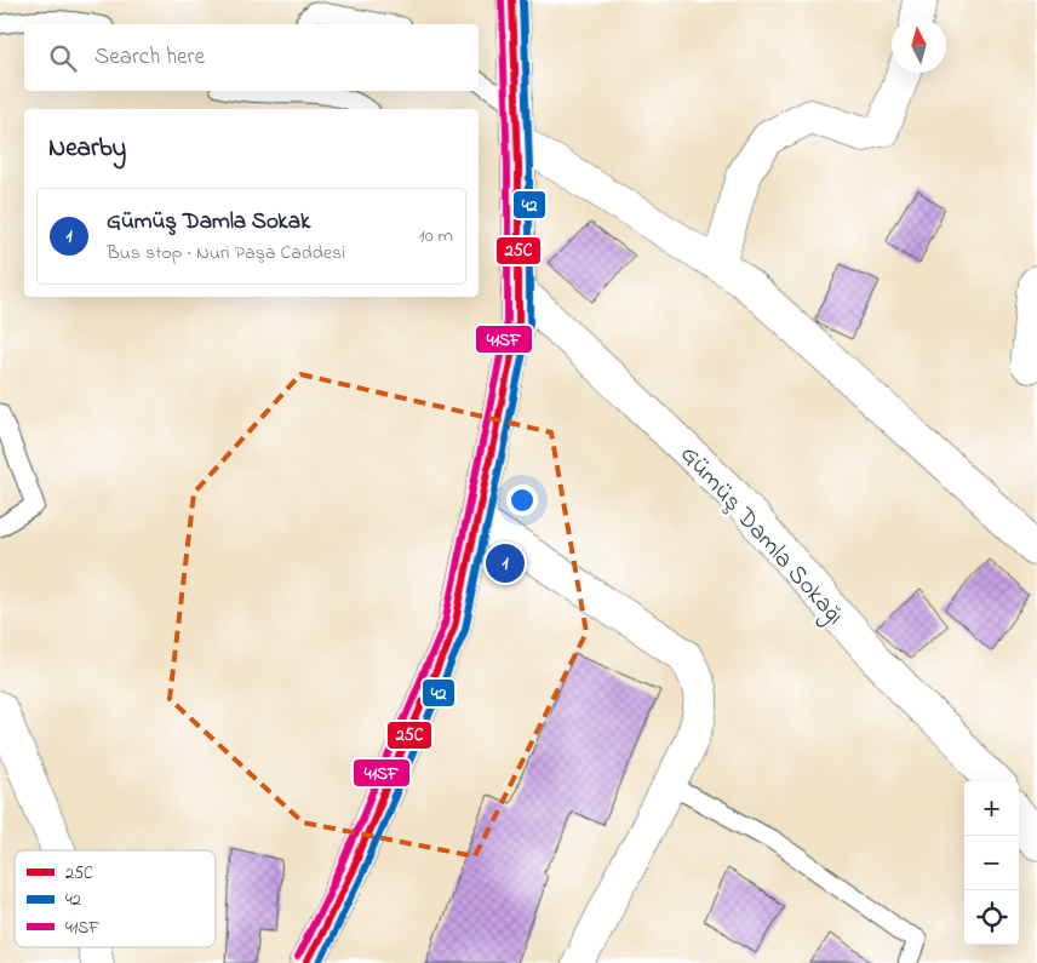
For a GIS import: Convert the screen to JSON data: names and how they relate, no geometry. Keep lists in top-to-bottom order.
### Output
{
  "streets": {
    "street": ["Gümüş Damla Sokağı"]
  },
  "lines": ["transit line 25C", "transit line 42", "transit line 41SF"],
  "legend": ["25C", "42", "41SF"],
  "north": "top",
  "page": {
    "search": "Search here",
    "heading": "Nearby",
    "list": [
      {
        "mark": "1",
        "name": "Gümüş Damla Sokak",
        "note": "Bus stop · Nuri Paşa Caddesi",
        "value": "10 m"
      }
    ],
    "pins": "1",
    "map_buttons": ["+", "−"]
  }
}
